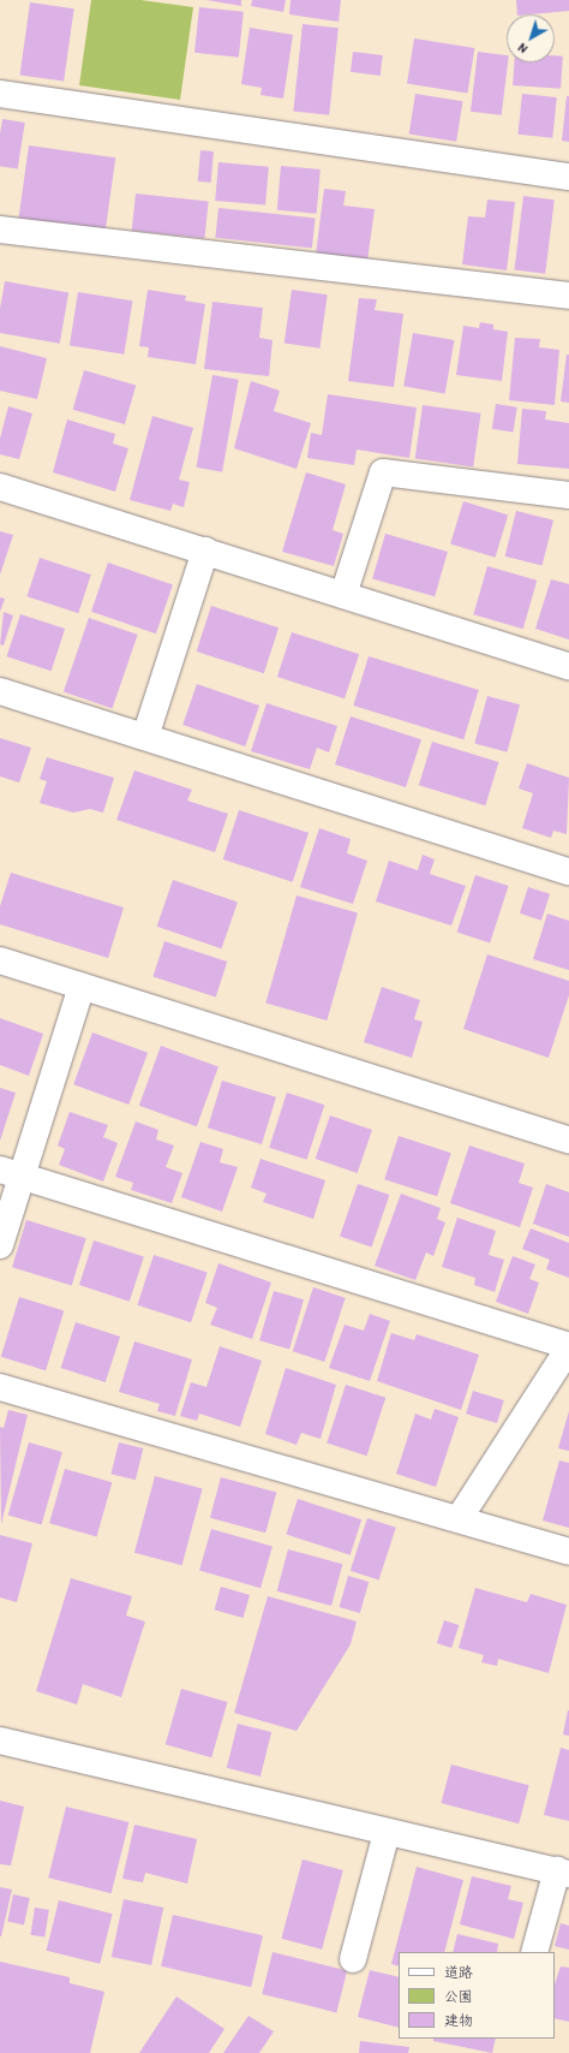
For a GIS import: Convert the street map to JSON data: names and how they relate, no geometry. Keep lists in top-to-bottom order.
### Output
{
  "legend": ["道路", "公園", "建物"],
  "north": "bottom left"
}
